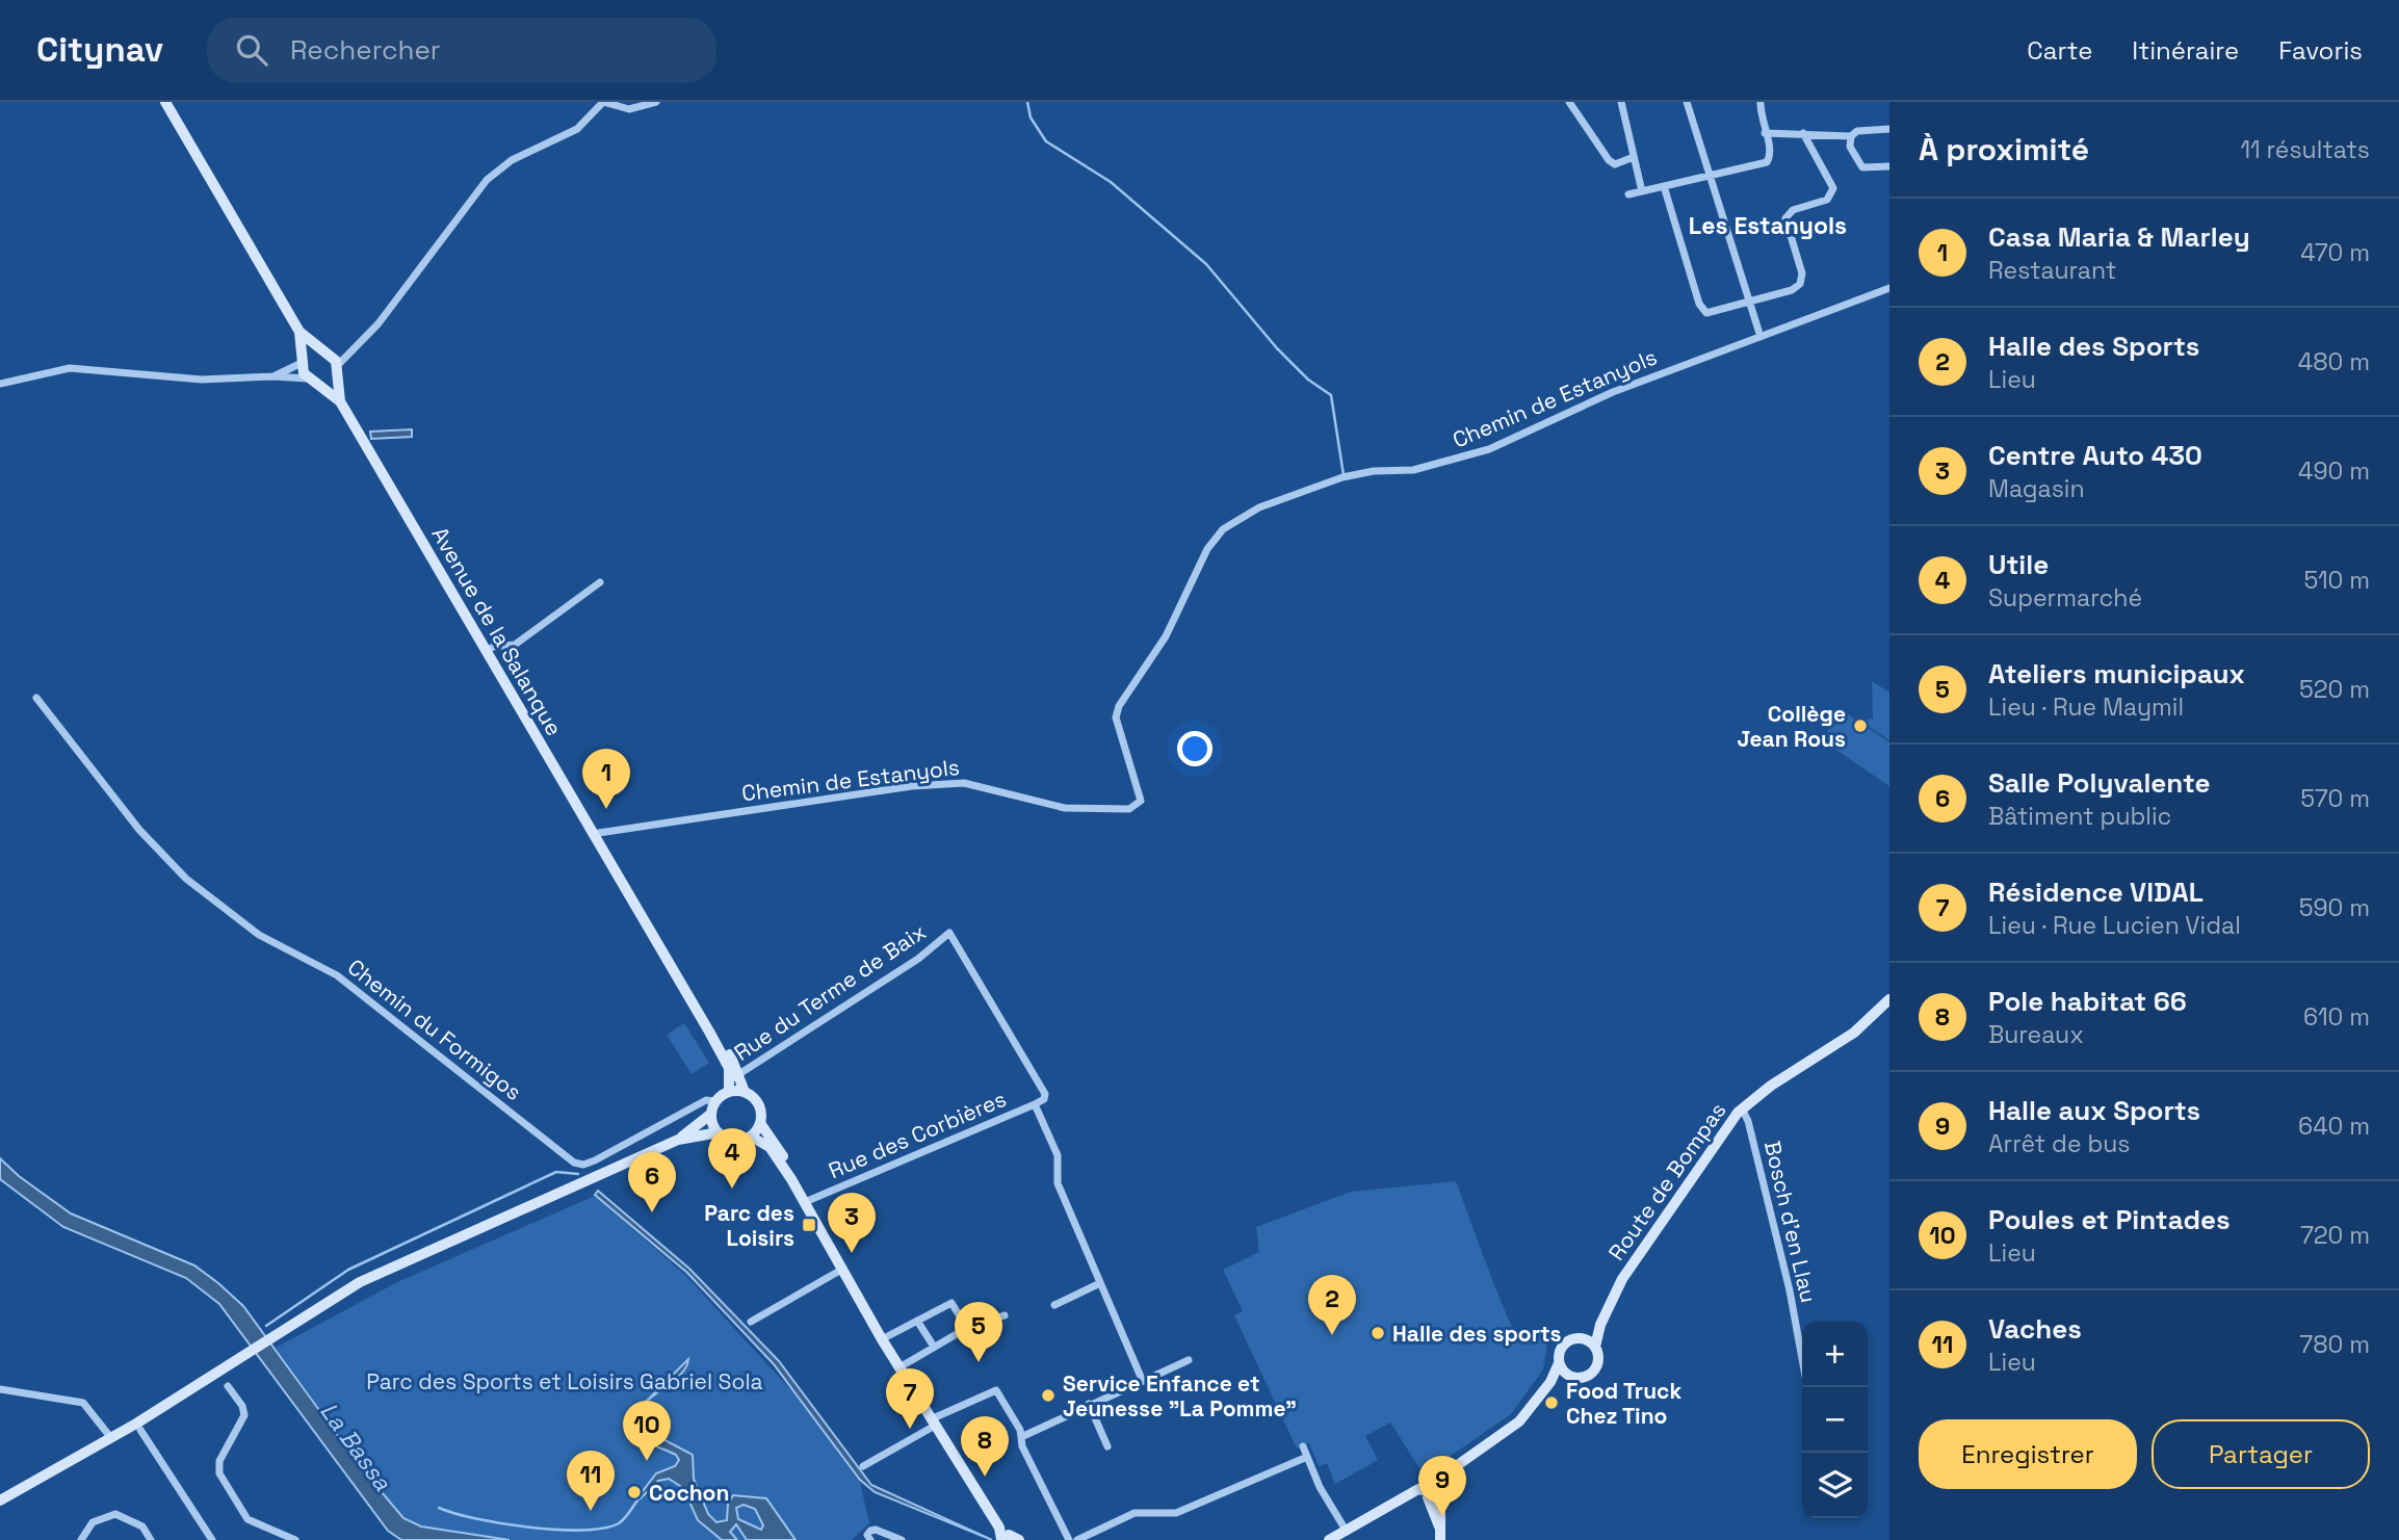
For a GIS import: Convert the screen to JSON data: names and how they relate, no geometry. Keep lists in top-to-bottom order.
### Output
{
  "streets": {
    "main road": ["Avenue de la Salanque", "Route de Bompas"],
    "street": [
      "Chemin de Estanyols",
      "Rue du Terme de Baix",
      "Chemin du Formigos",
      "Rue des Corbières",
      "Bosch d'en Llau"
    ]
  },
  "crossings": [
    ["Chemin de Estanyols", "Avenue de la Salanque"],
    ["Avenue de la Salanque", "Rue du Terme de Baix"],
    ["Avenue de la Salanque", "Chemin du Formigos"],
    ["Rue du Terme de Baix", "Chemin du Formigos"],
    ["Rue du Terme de Baix", "Rue des Corbières"],
    ["Route de Bompas", "Bosch d'en Llau"]
  ],
  "districts": ["Les Estanyols"],
  "water": ["La Bassa"],
  "parks": ["Parc des Sports et Loisirs Gabriel Sola"],
  "places": {
    "other": [
      "Collège Jean Rous",
      "Halle des sports",
      "Service Enfance et Jeunesse \"La Pomme\"",
      "Food Truck Chez Tino",
      "Cochon"
    ],
    "transit": ["Parc des Loisirs"]
  },
  "page": {
    "header": "Citynav",
    "search": "Rechercher",
    "nav": ["Carte", "Itinéraire", "Favoris"],
    "heading": ["À proximité", "11 résultats"],
    "list": [
      {
        "mark": "1",
        "name": "Casa Maria & Marley",
        "note": "Restaurant",
        "value": "470 m"
      },
      {
        "mark": "2",
        "name": "Halle des Sports",
        "note": "Lieu",
        "value": "480 m"
      },
      {
        "mark": "3",
        "name": "Centre Auto 430",
        "note": "Magasin",
        "value": "490 m"
      },
      {
        "mark": "4",
        "name": "Utile",
        "note": "Supermarché",
        "value": "510 m"
      },
      {
        "mark": "5",
        "name": "Ateliers municipaux",
        "note": "Lieu · Rue Maymil",
        "value": "520 m"
      },
      {
        "mark": "6",
        "name": "Salle Polyvalente",
        "note": "Bâtiment public",
        "value": "570 m"
      },
      {
        "mark": "7",
        "name": "Résidence VIDAL",
        "note": "Lieu · Rue Lucien Vidal",
        "value": "590 m"
      },
      {
        "mark": "8",
        "name": "Pole habitat 66",
        "note": "Bureaux",
        "value": "610 m"
      },
      {
        "mark": "9",
        "name": "Halle aux Sports",
        "note": "Arrêt de bus",
        "value": "640 m"
      },
      {
        "mark": "10",
        "name": "Poules et Pintades",
        "note": "Lieu",
        "value": "720 m"
      },
      {
        "mark": "11",
        "name": "Vaches",
        "note": "Lieu",
        "value": "780 m"
      }
    ],
    "pins": [
      "1",
      "4",
      "6",
      "3",
      "2",
      "5",
      "7",
      "10",
      "8",
      "11",
      "9"
    ],
    "map_buttons": ["+", "−"],
    "buttons": ["Enregistrer", "Partager"]
  }
}
